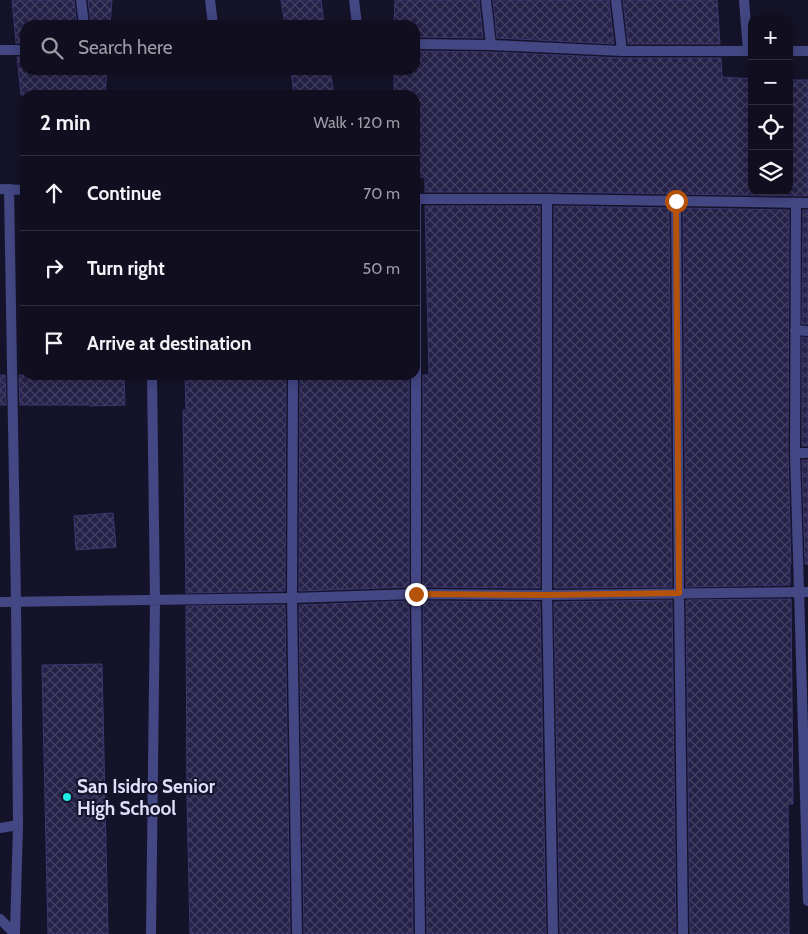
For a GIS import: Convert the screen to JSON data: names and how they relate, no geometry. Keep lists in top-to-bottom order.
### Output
{
  "places": ["San Isidro Senior High School"],
  "page": {
    "map_buttons": ["+", "−"],
    "search": "Search here",
    "heading": ["2 min", "Walk · 120 m"],
    "list": [
      ["Continue", "70 m"],
      ["Turn right", "50 m"],
      "Arrive at destination"
    ]
  }
}
